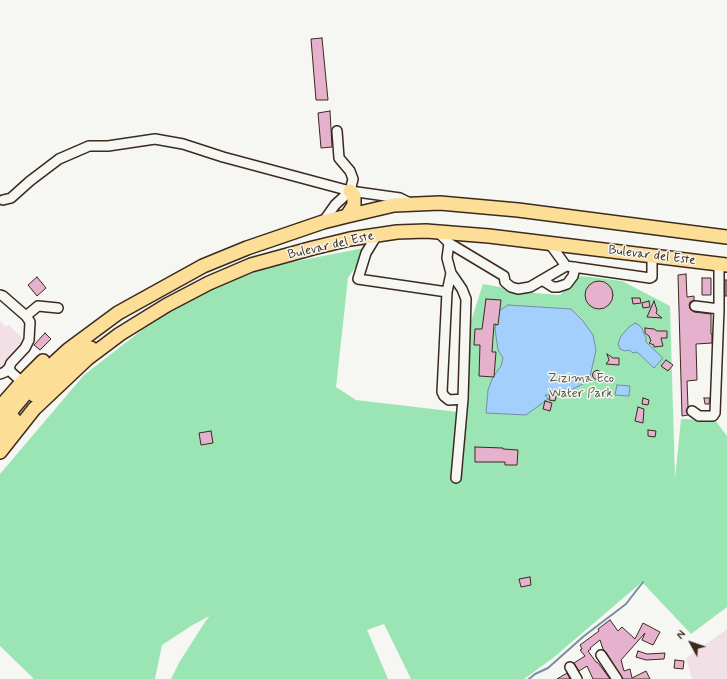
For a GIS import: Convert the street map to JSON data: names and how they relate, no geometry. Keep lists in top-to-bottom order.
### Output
{
  "streets": {
    "highway": ["Bulevar del Este"]
  },
  "parks": ["Zizima Eco Water Park"],
  "north": "top left"
}
